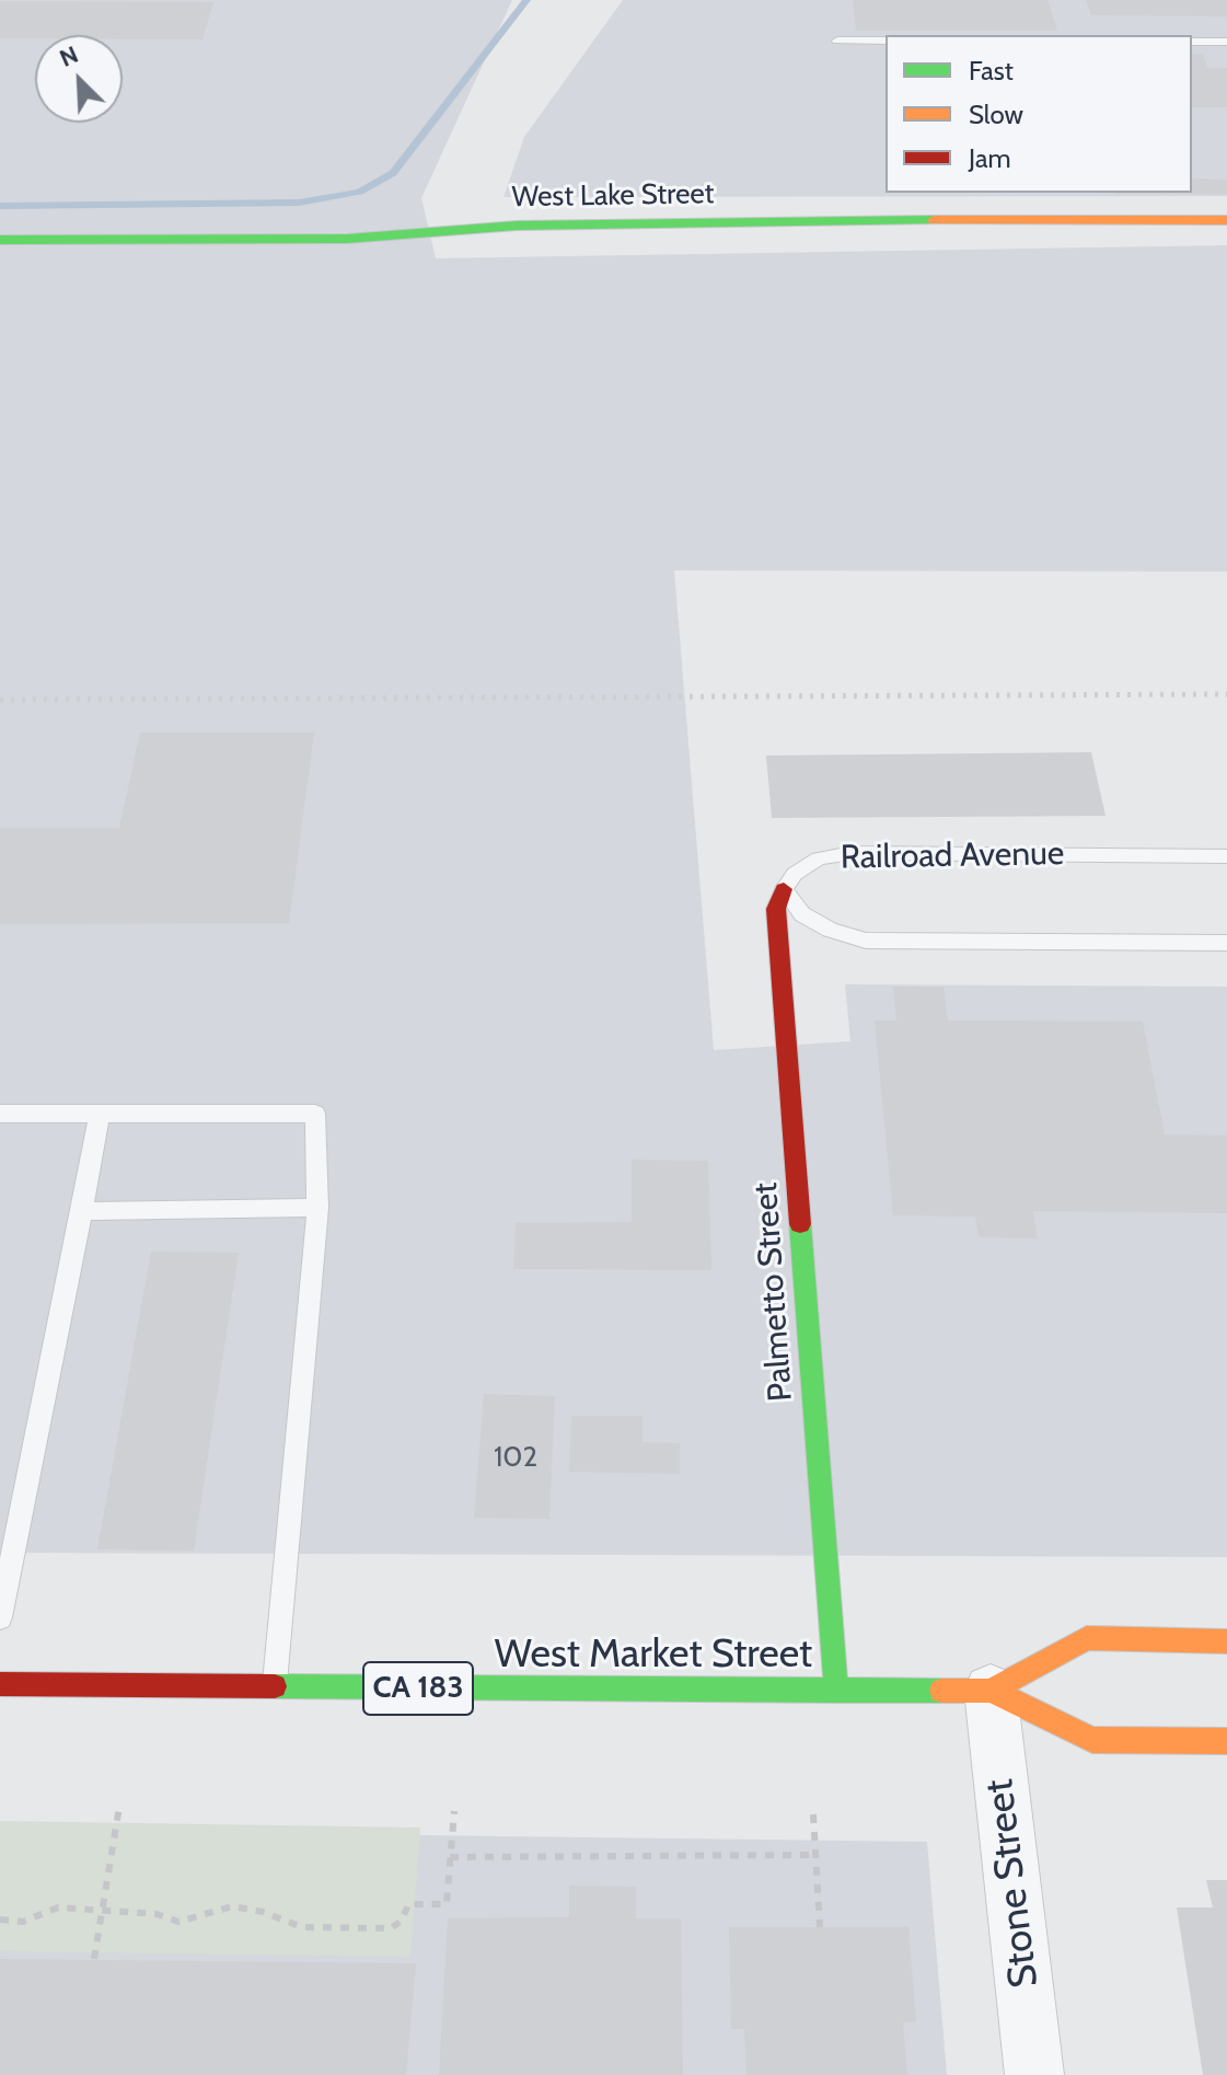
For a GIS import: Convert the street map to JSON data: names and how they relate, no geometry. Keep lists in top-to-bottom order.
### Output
{
  "streets": {
    "street": [
      "West Lake Street",
      "Palmetto Street",
      "West Market Street",
      "CA 183",
      "Stone Street"
    ],
    "lane": ["Railroad Avenue"]
  },
  "crossings": [
    ["Railroad Avenue", "Palmetto Street"],
    ["Palmetto Street", "West Market Street"],
    ["West Market Street", "Stone Street"]
  ],
  "house_numbers": ["102"],
  "legend": ["Fast", "Slow", "Jam"],
  "north": "top left"
}
